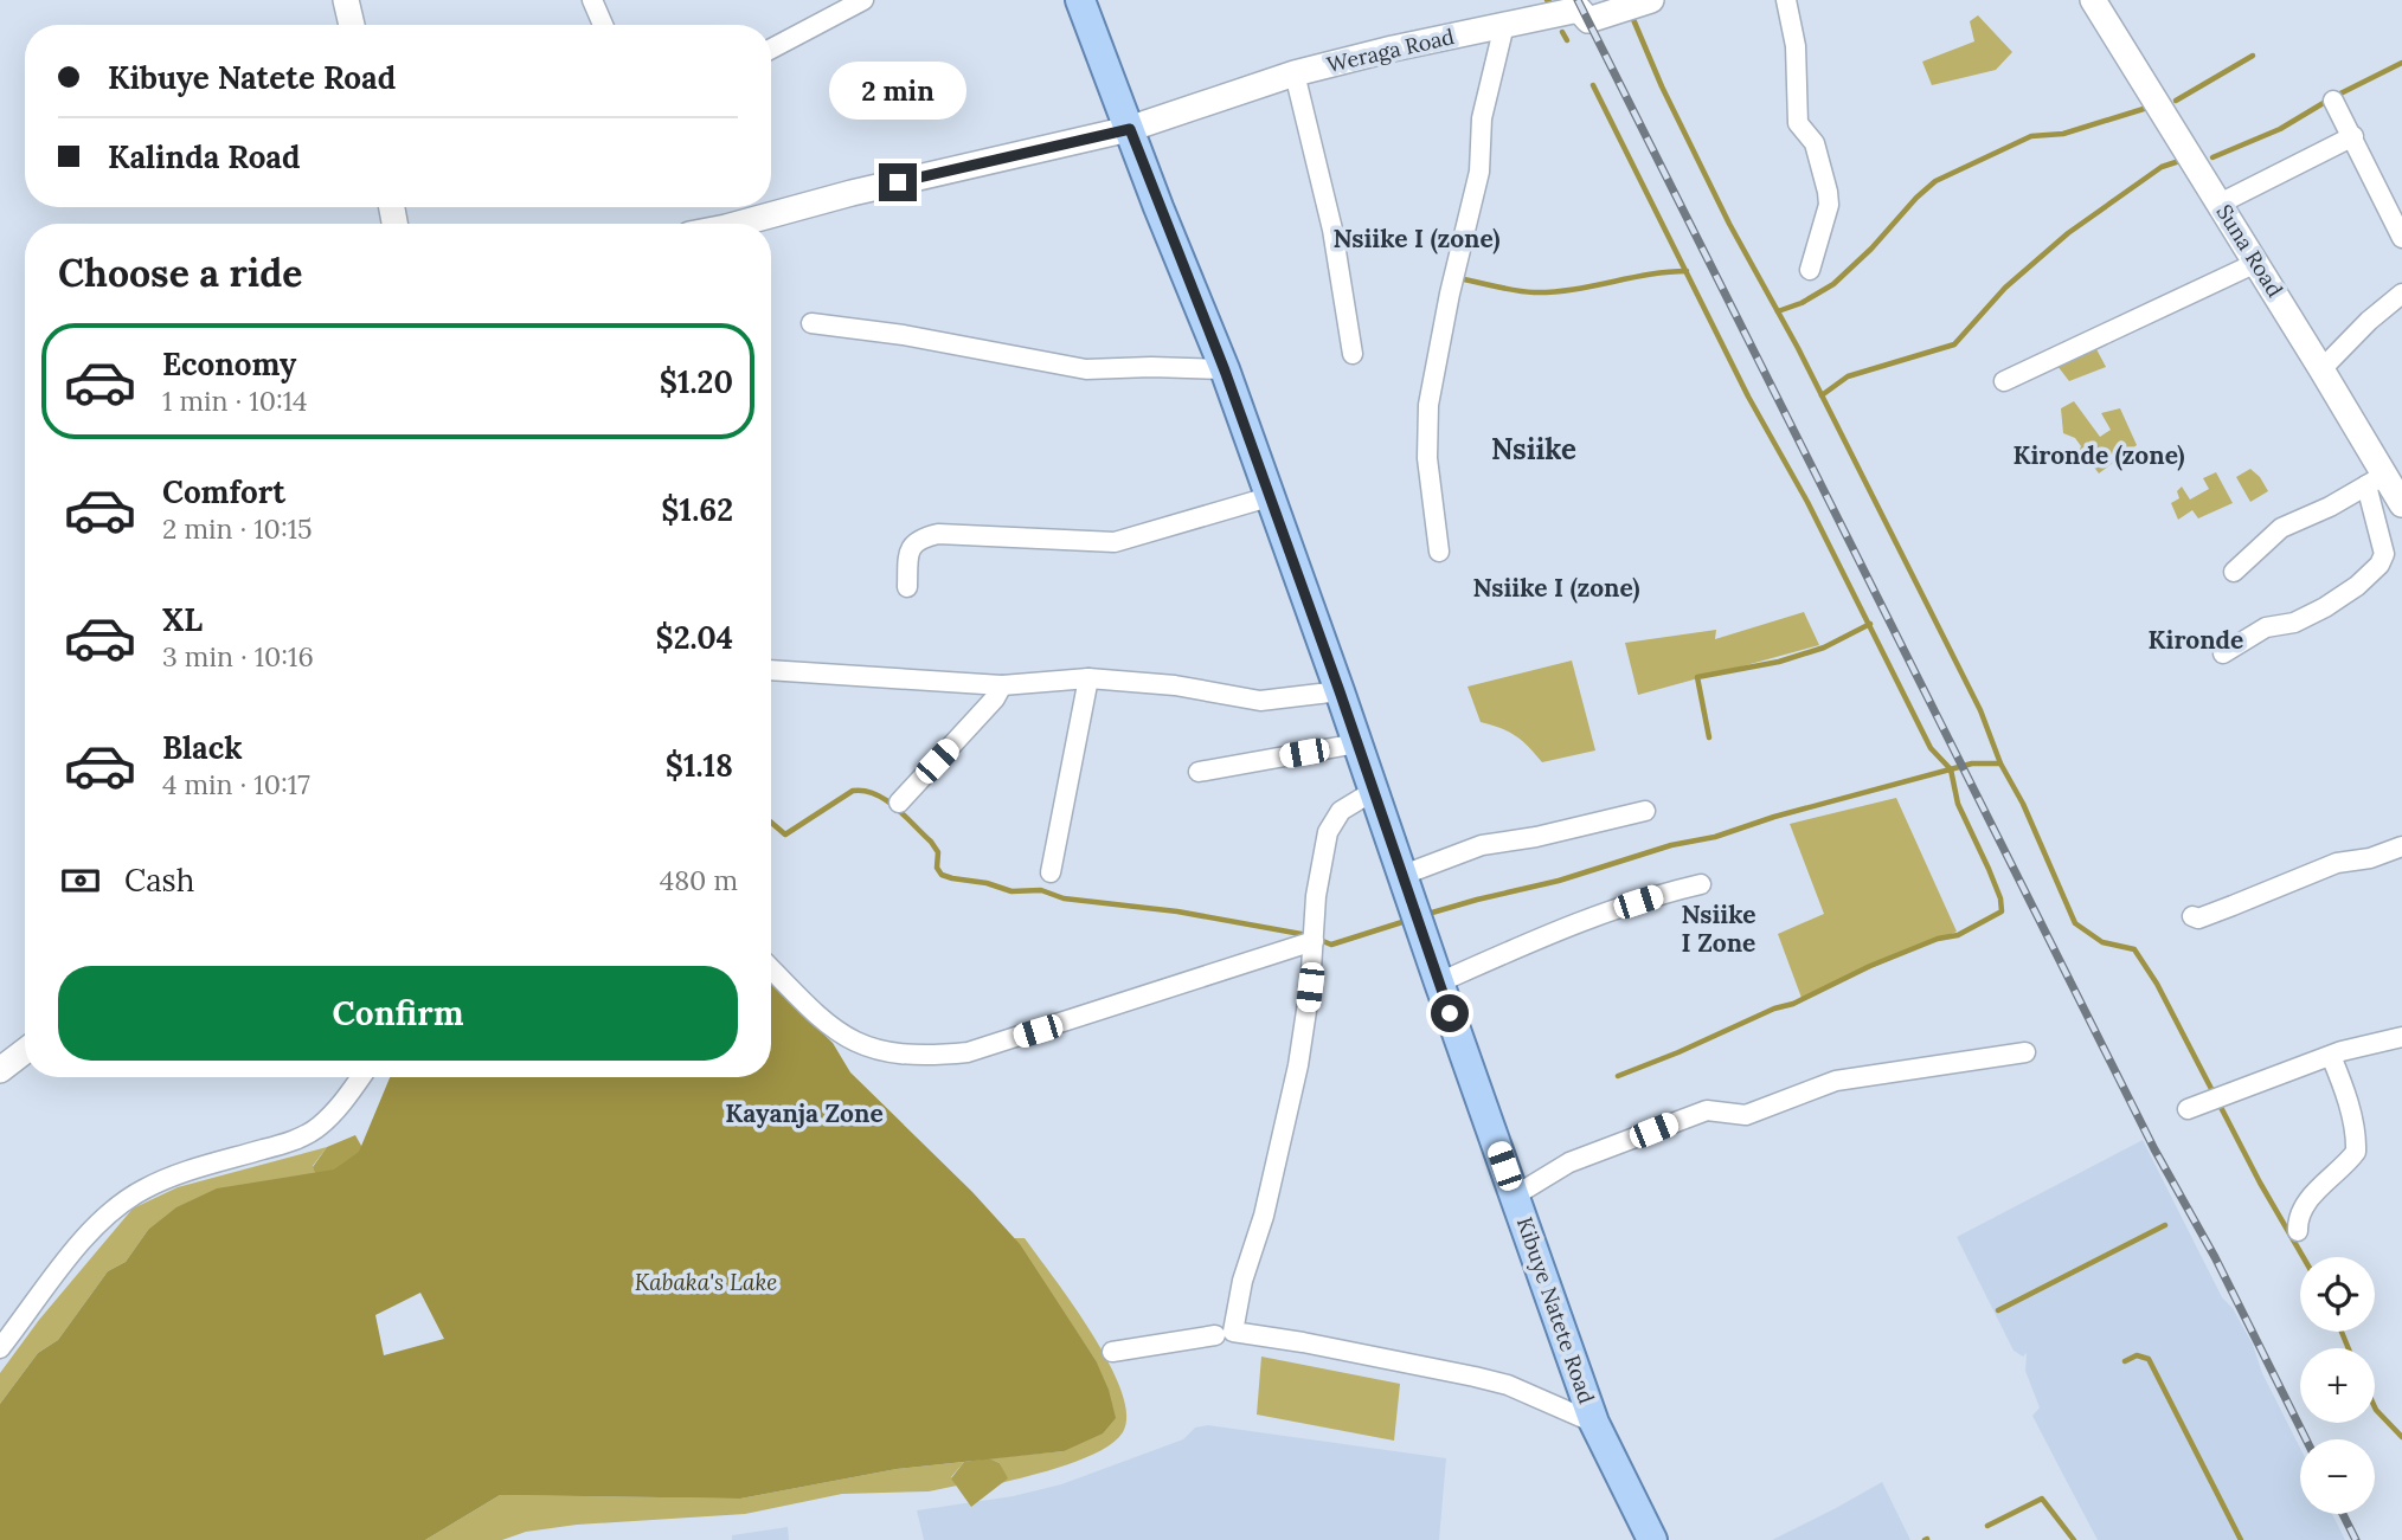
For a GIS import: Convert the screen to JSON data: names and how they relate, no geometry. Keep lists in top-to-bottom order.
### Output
{
  "streets": {
    "main road": ["Kibuye Natete Road"],
    "street": ["Weraga Road", "Suna Road"]
  },
  "crossings": [
    ["Weraga Road", "Kibuye Natete Road"]
  ],
  "districts": [
    "Nsiike I (zone)",
    "Nsiike",
    "Kironde (zone)",
    "Nsiike I (zone)",
    "Kironde",
    "Nsiike I Zone",
    "Kayanja Zone"
  ],
  "water": ["Kabaka's Lake"],
  "page": {
    "banner": ["Kibuye Natete Road", "Kalinda Road"],
    "bubble": "2 min",
    "heading": "Choose a ride",
    "list": [
      {
        "name": "Economy",
        "note": "1 min · 10:14",
        "value": "$1.20"
      },
      {
        "name": "Comfort",
        "note": "2 min · 10:15",
        "value": "$1.62"
      },
      {
        "name": "XL",
        "note": "3 min · 10:16",
        "value": "$2.04"
      },
      {
        "name": "Black",
        "note": "4 min · 10:17",
        "value": "$1.18"
      }
    ],
    "pay": ["Cash", "480 m"],
    "buttons": "Confirm",
    "map_buttons": ["+", "−"]
  }
}
